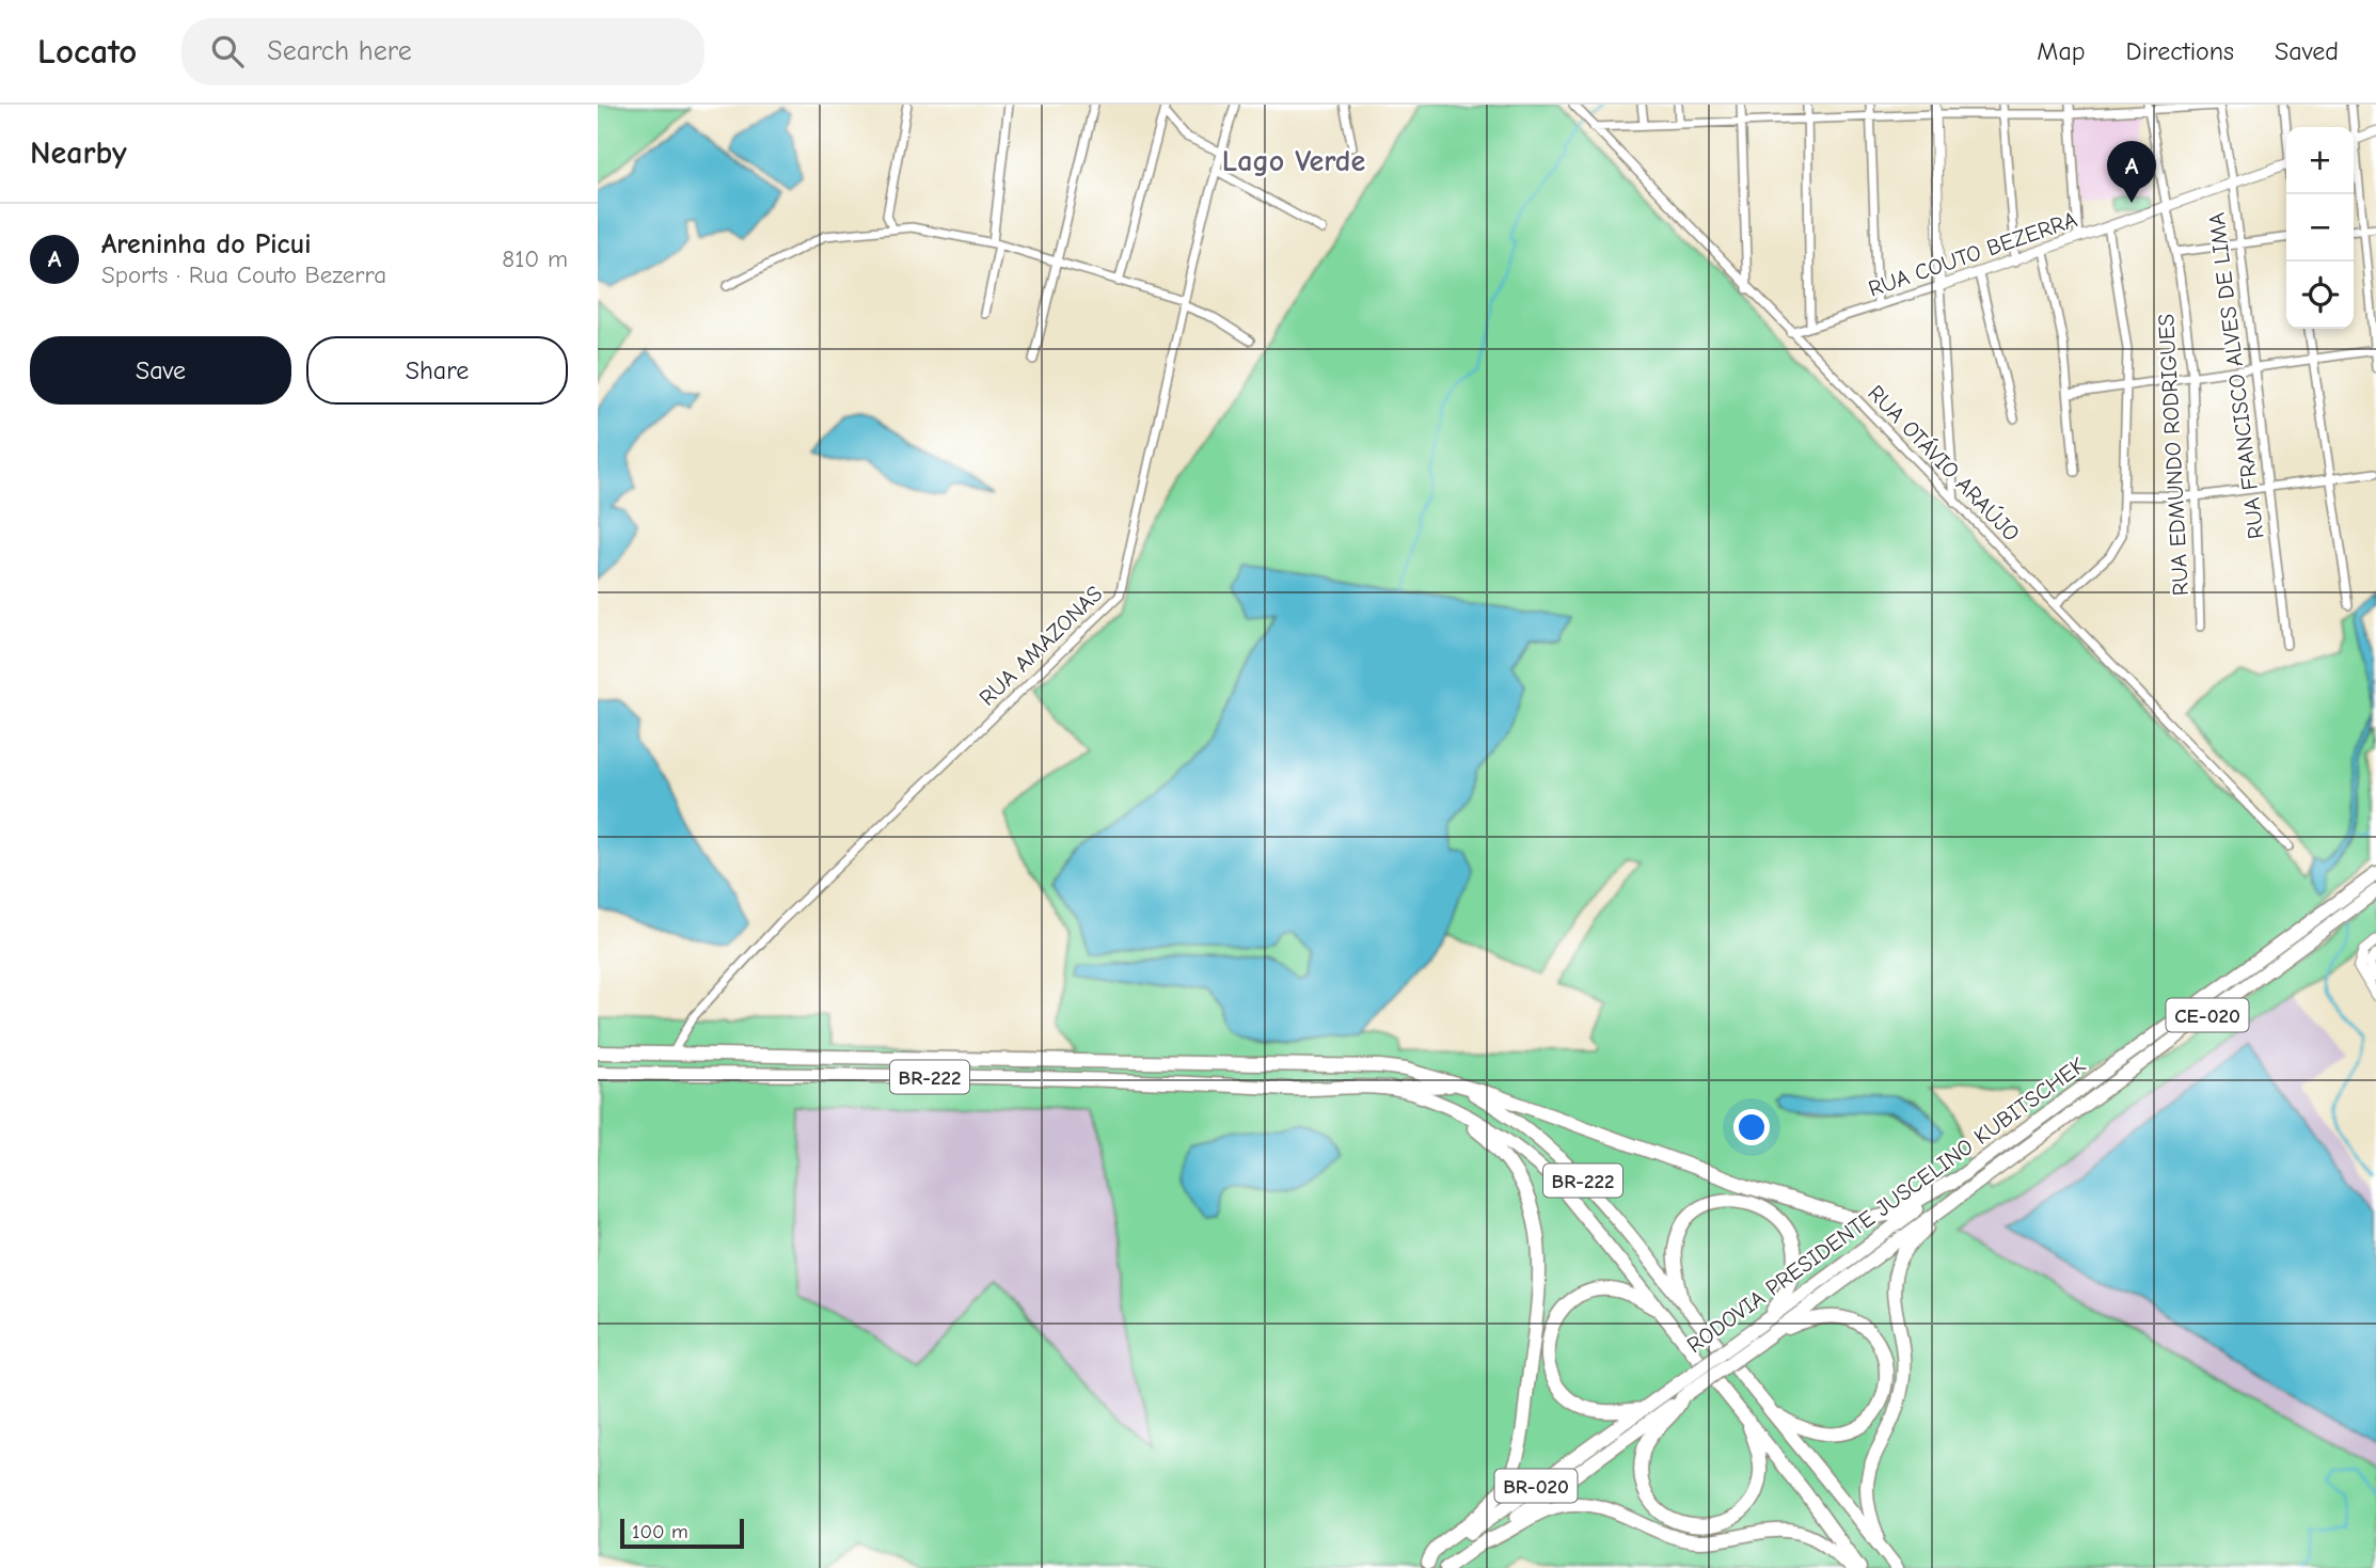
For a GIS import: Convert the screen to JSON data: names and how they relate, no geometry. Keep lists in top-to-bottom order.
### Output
{
  "streets": {
    "highway": [
      "CE-020",
      "BR-222",
      "RODOVIA PRESIDENTE JUSCELINO KUBITSCHEK",
      "BR-020"
    ],
    "street": [
      "RUA COUTO BEZERRA",
      "RUA FRANCISCO ALVES DE LIMA",
      "RUA EDMUNDO RODRIGUES",
      "RUA OTÁVIO ARAÚJO",
      "RUA AMAZONAS"
    ]
  },
  "crossings": [
    ["RUA COUTO BEZERRA", "RUA FRANCISCO ALVES DE LIMA"],
    ["RUA COUTO BEZERRA", "RUA EDMUNDO RODRIGUES"],
    ["RUA COUTO BEZERRA", "RUA OTÁVIO ARAÚJO"],
    ["RUA AMAZONAS", "BR-222"]
  ],
  "districts": ["Lago Verde"],
  "scale_bar": "100 m",
  "page": {
    "header": "Locato",
    "search": "Search here",
    "nav": ["Map", "Directions", "Saved"],
    "heading": "Nearby",
    "map_buttons": ["+", "−"],
    "pins": "A",
    "list": [
      {
        "mark": "A",
        "name": "Areninha do Picui",
        "note": "Sports · Rua Couto Bezerra",
        "value": "810 m"
      }
    ],
    "buttons": ["Save", "Share"],
    "scale": "100 m"
  }
}
